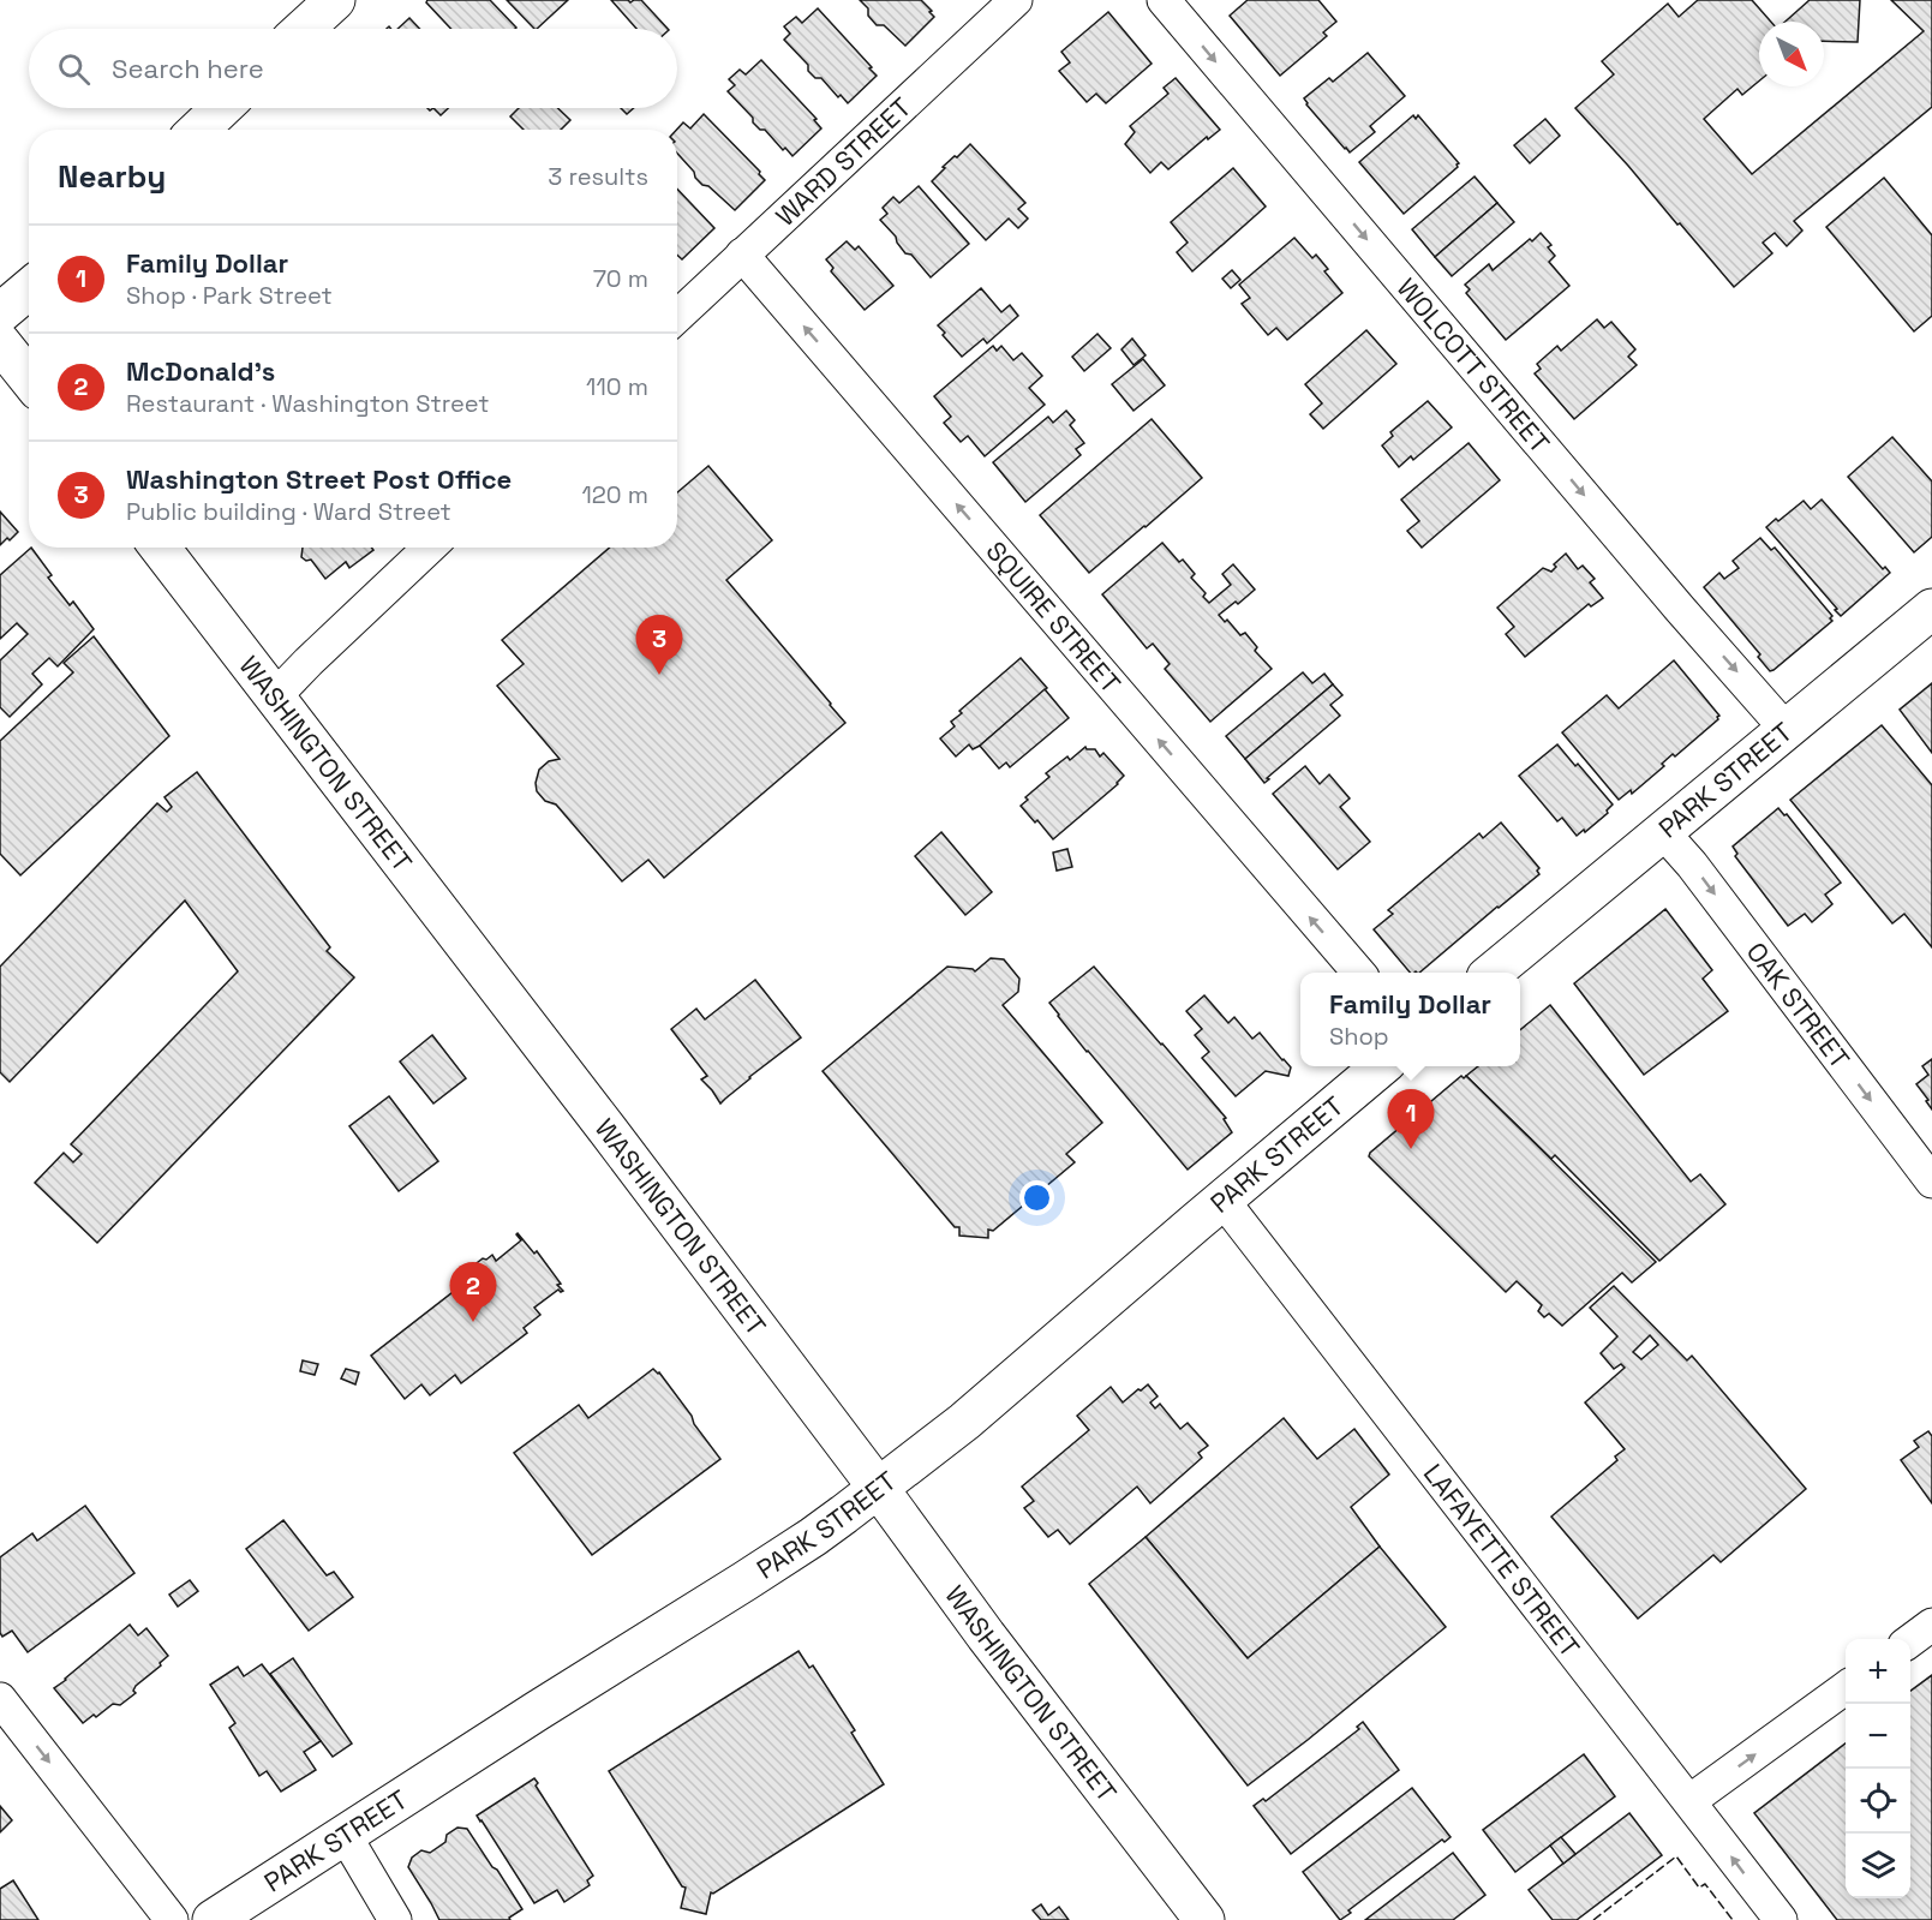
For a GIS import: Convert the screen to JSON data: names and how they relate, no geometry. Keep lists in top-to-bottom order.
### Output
{
  "streets": {
    "main road": ["WASHINGTON STREET", "PARK STREET"],
    "street": [
      "WARD STREET",
      "WOLCOTT STREET",
      "SQUIRE STREET",
      "OAK STREET",
      "LAFAYETTE STREET"
    ]
  },
  "crossings": [
    ["WARD STREET", "SQUIRE STREET"],
    ["WOLCOTT STREET", "PARK STREET"],
    ["WASHINGTON STREET", "PARK STREET"],
    ["PARK STREET", "OAK STREET"],
    ["PARK STREET", "LAFAYETTE STREET"]
  ],
  "one_way": ["WOLCOTT STREET", "SQUIRE STREET", "OAK STREET"],
  "north": "bottom right",
  "page": {
    "search": "Search here",
    "heading": ["Nearby", "3 results"],
    "list": [
      {
        "mark": "1",
        "name": "Family Dollar",
        "note": "Shop · Park Street",
        "value": "70 m"
      },
      {
        "mark": "2",
        "name": "McDonald's",
        "note": "Restaurant · Washington Street",
        "value": "110 m"
      },
      {
        "mark": "3",
        "name": "Washington Street Post Office",
        "note": "Public building · Ward Street",
        "value": "120 m"
      }
    ],
    "pins": ["3", "1", "2"],
    "popup": ["Family Dollar", "Shop"],
    "map_buttons": ["+", "−"]
  }
}
